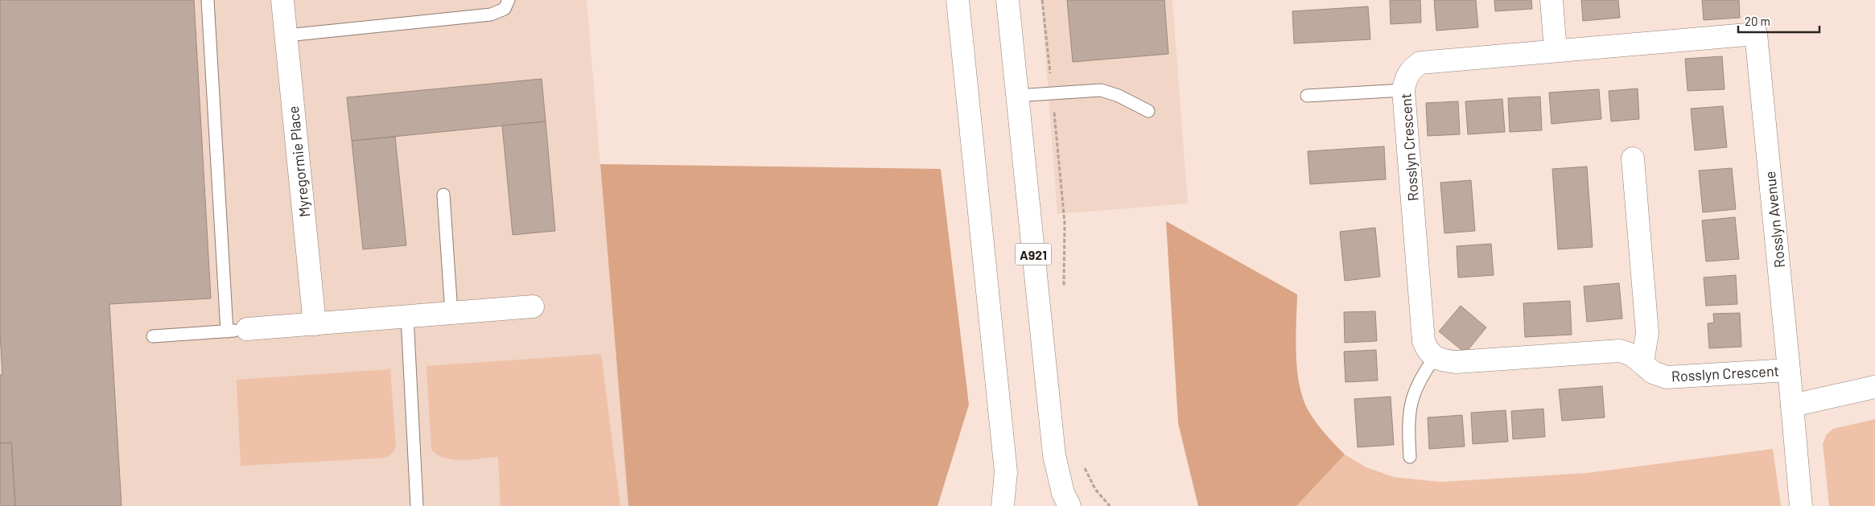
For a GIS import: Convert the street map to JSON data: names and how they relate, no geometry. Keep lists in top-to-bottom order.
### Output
{
  "streets": {
    "street": [
      "Rosslyn Crescent",
      "Myregormie Place",
      "Rosslyn Avenue",
      "A921"
    ]
  },
  "crossings": [
    ["Rosslyn Crescent", "Rosslyn Avenue"]
  ],
  "scale_bar": "20 m"
}
